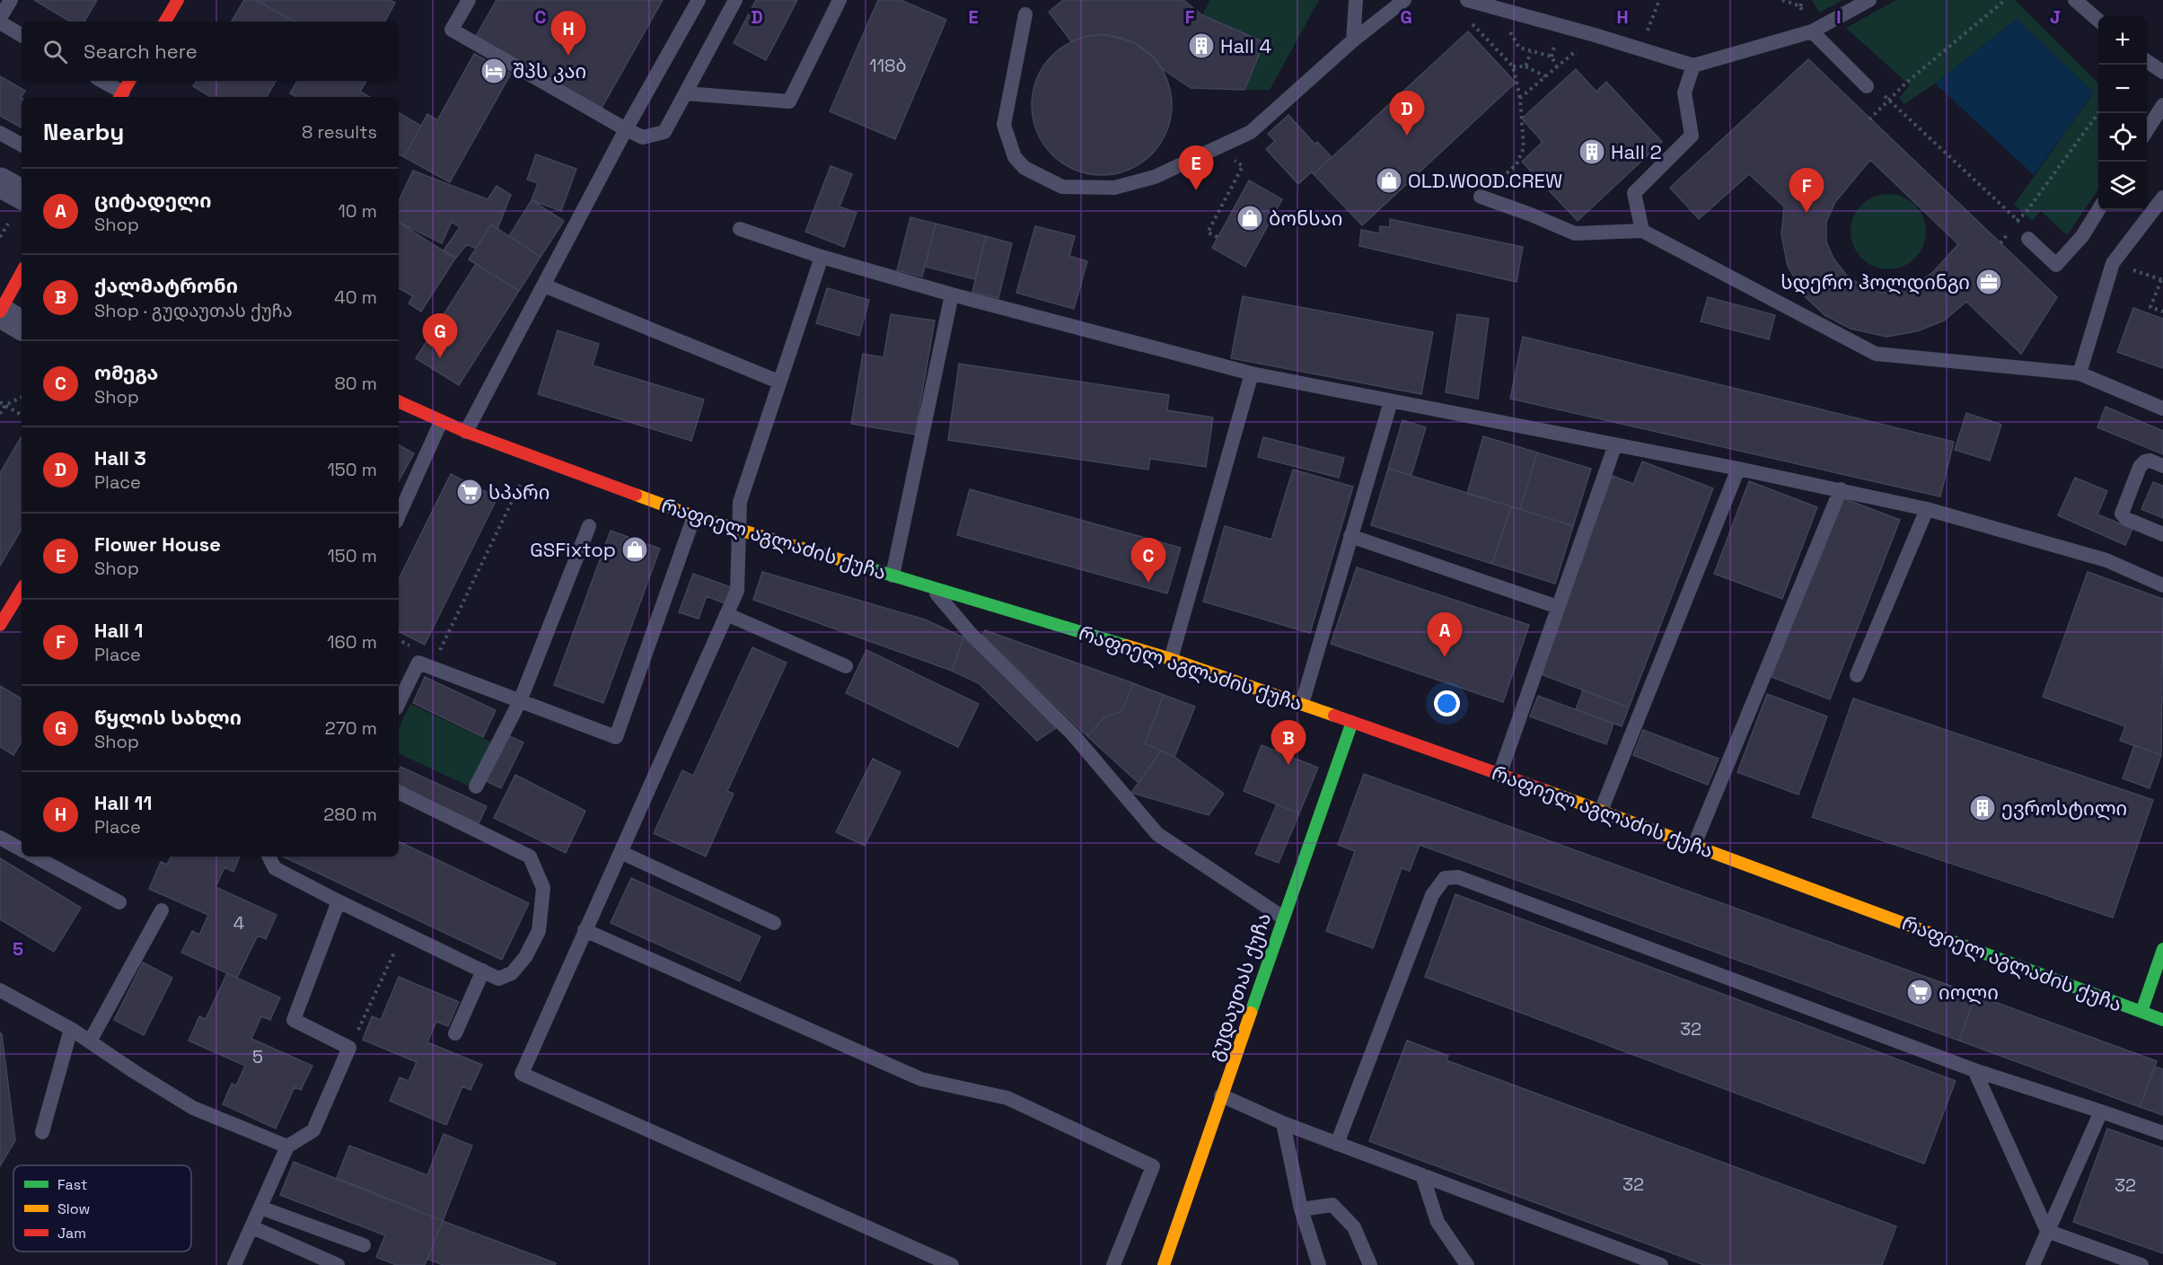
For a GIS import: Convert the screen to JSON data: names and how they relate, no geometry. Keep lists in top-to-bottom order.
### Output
{
  "streets": {
    "street": ["რაფიელ აგლაძის ქუჩა", "გუდაუთას ქუჩა"]
  },
  "crossings": [
    ["რაფიელ აგლაძის ქუჩა", "გუდაუთას ქუჩა"]
  ],
  "places": {
    "building": ["Hall 4", "Hall 2", "ევროსტილი"],
    "hotel": ["შპს კაი"],
    "shop": ["OLD.WOOD.CREW", "ბონსაი", "GSFixtop"],
    "office": ["სდერო ჰოლდინგი"],
    "supermarket": ["სპარი", "იოლი"]
  },
  "house_numbers": [
    "118ბ",
    "4",
    "32",
    "5",
    "32",
    "32"
  ],
  "legend": ["Fast", "Slow", "Jam"],
  "page": {
    "pins": [
      "H",
      "D",
      "E",
      "F",
      "G",
      "C",
      "A",
      "B"
    ],
    "map_buttons": ["+", "−"],
    "search": "Search here",
    "heading": ["Nearby", "8 results"],
    "list": [
      {
        "mark": "A",
        "name": "ციტადელი",
        "note": "Shop",
        "value": "10 m"
      },
      {
        "mark": "B",
        "name": "ქალმატრონი",
        "note": "Shop · გუდაუთას ქუჩა",
        "value": "40 m"
      },
      {
        "mark": "C",
        "name": "ომეგა",
        "note": "Shop",
        "value": "80 m"
      },
      {
        "mark": "D",
        "name": "Hall 3",
        "note": "Place",
        "value": "150 m"
      },
      {
        "mark": "E",
        "name": "Flower House",
        "note": "Shop",
        "value": "150 m"
      },
      {
        "mark": "F",
        "name": "Hall 1",
        "note": "Place",
        "value": "160 m"
      },
      {
        "mark": "G",
        "name": "წყლის სახლი",
        "note": "Shop",
        "value": "270 m"
      },
      {
        "mark": "H",
        "name": "Hall 11",
        "note": "Place",
        "value": "280 m"
      }
    ]
  },
  "grid": {
    "columns": [
      "C",
      "D",
      "E",
      "F",
      "G",
      "H",
      "I",
      "J"
    ],
    "rows": ["5"]
  }
}
